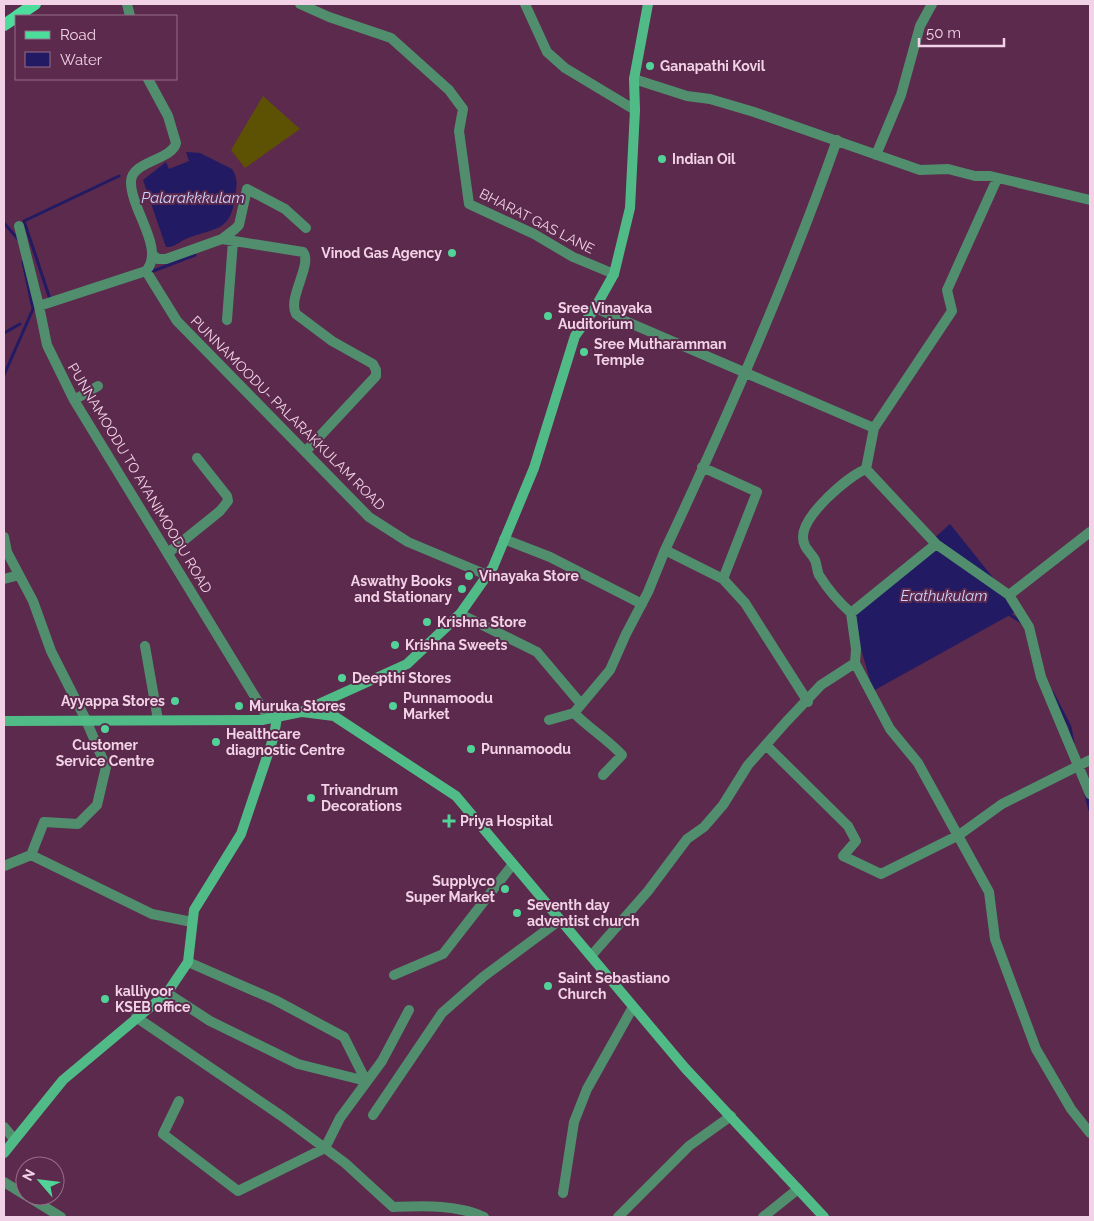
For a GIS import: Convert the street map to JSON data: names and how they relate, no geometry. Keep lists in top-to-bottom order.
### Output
{
  "streets": {
    "street": ["BHARAT GAS LANE", "PUNNAMOODU- PALARAKKULAM ROAD", "PUNNAMOODU TO AYANIMOODU ROAD"]
  },
  "water": ["Palarakkkulam", "Erathukulam"],
  "places": {
    "other": [
      "Ganapathi Kovil",
      "Indian Oil",
      "Vinod Gas Agency",
      "Sree Vinayaka Auditorium",
      "Sree Mutharamman Temple",
      "Vinayaka Store",
      "Aswathy Books and Stationary",
      "Krishna Store",
      "Krishna Sweets",
      "Deepthi Stores",
      "Ayyappa Stores",
      "Muruka Stores",
      "Punnamoodu Market",
      "Customer Service Centre",
      "Healthcare diagnostic Centre",
      "Punnamoodu",
      "Trivandrum Decorations",
      "Supplyco Super Market",
      "Seventh day adventist church",
      "Saint Sebastiano Church",
      "kalliyoor KSEB office"
    ],
    "health": ["Priya Hospital"]
  },
  "legend": ["Road", "Water"],
  "scale_bar": "50 m",
  "north": "top left"
}
